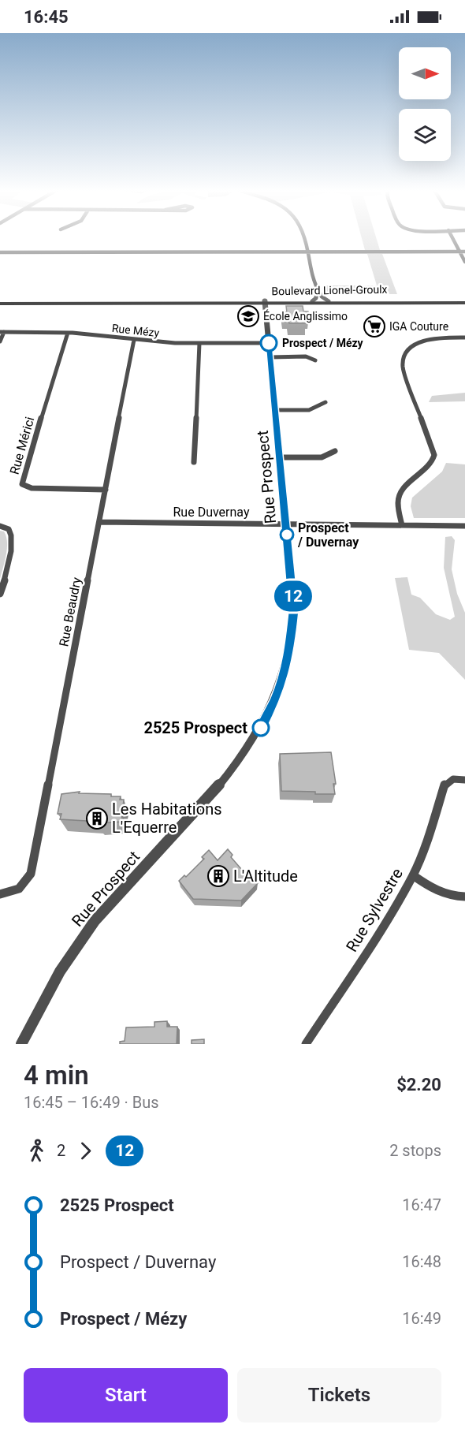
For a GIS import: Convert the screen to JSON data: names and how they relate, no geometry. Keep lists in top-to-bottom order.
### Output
{
  "streets": {
    "main road": ["Boulevard Lionel-Groulx"],
    "street": [
      "Rue Mézy",
      "Rue Mérici",
      "Rue Prospect",
      "Rue Duvernay",
      "Rue Beaudry",
      "Rue Sylvestre"
    ]
  },
  "crossings": [
    ["Boulevard Lionel-Groulx", "Rue Prospect"],
    ["Rue Mézy", "Rue Mérici"],
    ["Rue Mézy", "Rue Prospect"],
    ["Rue Mézy", "Rue Beaudry"],
    ["Rue Mérici", "Rue Beaudry"],
    ["Rue Prospect", "Rue Duvernay"],
    ["Rue Duvernay", "Rue Beaudry"]
  ],
  "places": {
    "school or university": ["École Anglissimo"],
    "supermarket": ["IGA Couture"],
    "other": ["Prospect / Mézy", "Prospect / Duvernay", "2525 Prospect"],
    "building": ["Les Habitations L'Equerre", "L'Altitude"]
  },
  "lines": ["bus line 12"],
  "north": "right",
  "page": {
    "status": "16:45",
    "on_map": "12",
    "heading": ["4 min", "16:45 – 16:49 · Bus", "$2.20"],
    "legs": ["2", "12", "2 stops"],
    "list": [
      {
        "name": "2525 Prospect",
        "value": "16:47"
      },
      {
        "name": "Prospect / Duvernay",
        "value": "16:48"
      },
      {
        "name": "Prospect / Mézy",
        "value": "16:49"
      }
    ],
    "buttons": ["Start", "Tickets"]
  }
}
